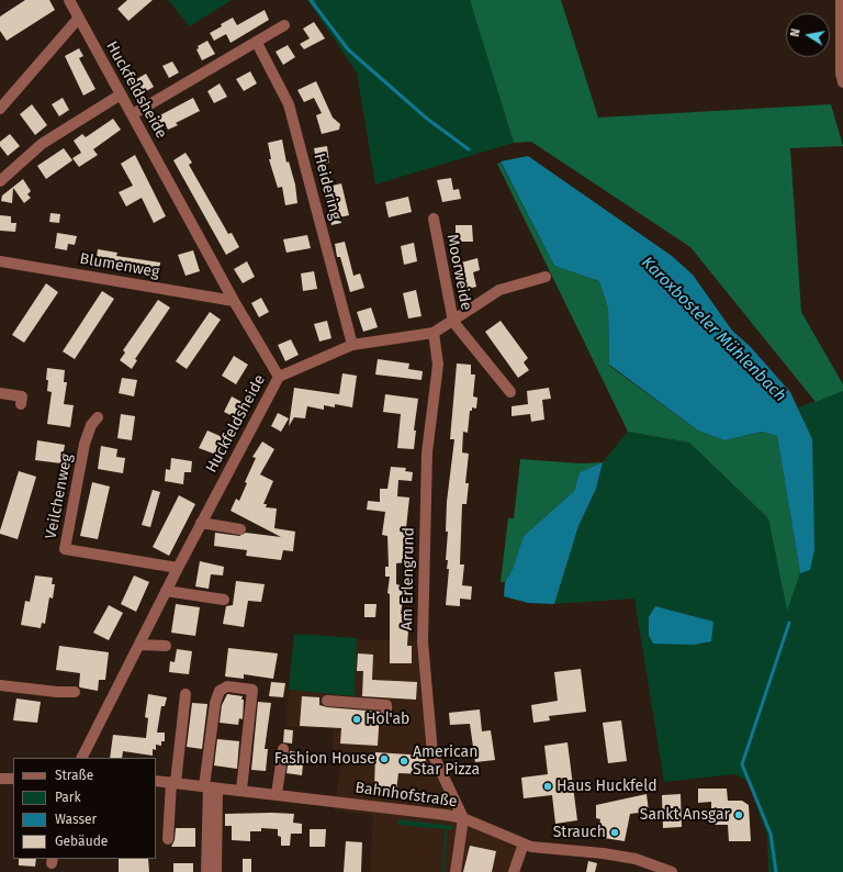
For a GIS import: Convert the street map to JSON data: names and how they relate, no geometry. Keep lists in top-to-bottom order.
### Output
{
  "streets": {
    "street": [
      "Huckfeldsheide",
      "Heidering",
      "Blumenweg",
      "Moorweide",
      "Veilchenweg",
      "Am Erlengrund",
      "Bahnhofstraße"
    ]
  },
  "crossings": [
    ["Huckfeldsheide", "Blumenweg"],
    ["Huckfeldsheide", "Veilchenweg"],
    ["Am Erlengrund", "Bahnhofstraße"]
  ],
  "water": ["Karoxbosteler Mühlenbach"],
  "places": [
    "Hol'ab",
    "Fashion House",
    "American Star Pizza",
    "Haus Huckfeld",
    "Sankt Ansgar",
    "Strauch"
  ],
  "legend": [
    "Straße",
    "Park",
    "Wasser",
    "Gebäude"
  ],
  "north": "left"
}
